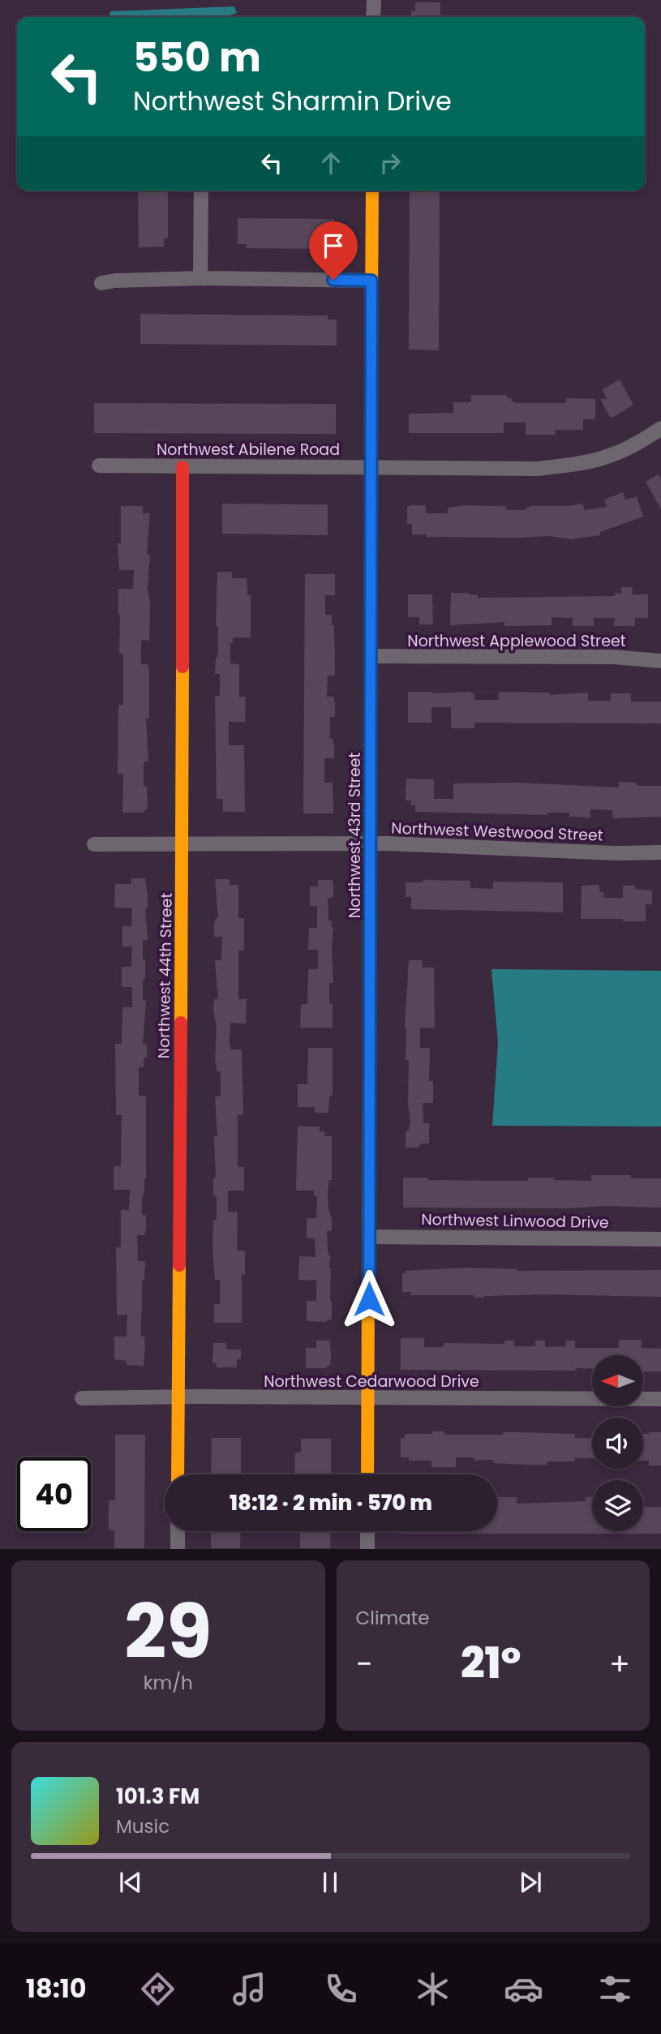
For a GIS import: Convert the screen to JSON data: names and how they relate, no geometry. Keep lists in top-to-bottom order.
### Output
{
  "streets": {
    "street": [
      "Northwest Abilene Road",
      "Northwest Applewood Street",
      "Northwest Westwood Street",
      "Northwest 43rd Street",
      "Northwest 44th Street",
      "Northwest Linwood Drive",
      "Northwest Cedarwood Drive"
    ]
  },
  "crossings": [
    ["Northwest Abilene Road", "Northwest 43rd Street"],
    ["Northwest Abilene Road", "Northwest 44th Street"],
    ["Northwest Applewood Street", "Northwest 43rd Street"],
    ["Northwest Westwood Street", "Northwest 43rd Street"],
    ["Northwest Westwood Street", "Northwest 44th Street"],
    ["Northwest 43rd Street", "Northwest Linwood Drive"],
    ["Northwest 43rd Street", "Northwest Cedarwood Drive"],
    ["Northwest 44th Street", "Northwest Cedarwood Drive"]
  ],
  "north": "left",
  "page": {
    "turn": ["550 m", "Northwest Sharmin Drive"],
    "limit": "40",
    "trip": "18:12 · 2 min · 570 m",
    "tile": [
      ["29", "km/h"],
      "Climate"
    ],
    "heat": ["−", "21°", "+"],
    "song": ["101.3 FM", "Music"],
    "tabs": "18:10"
  }
}
